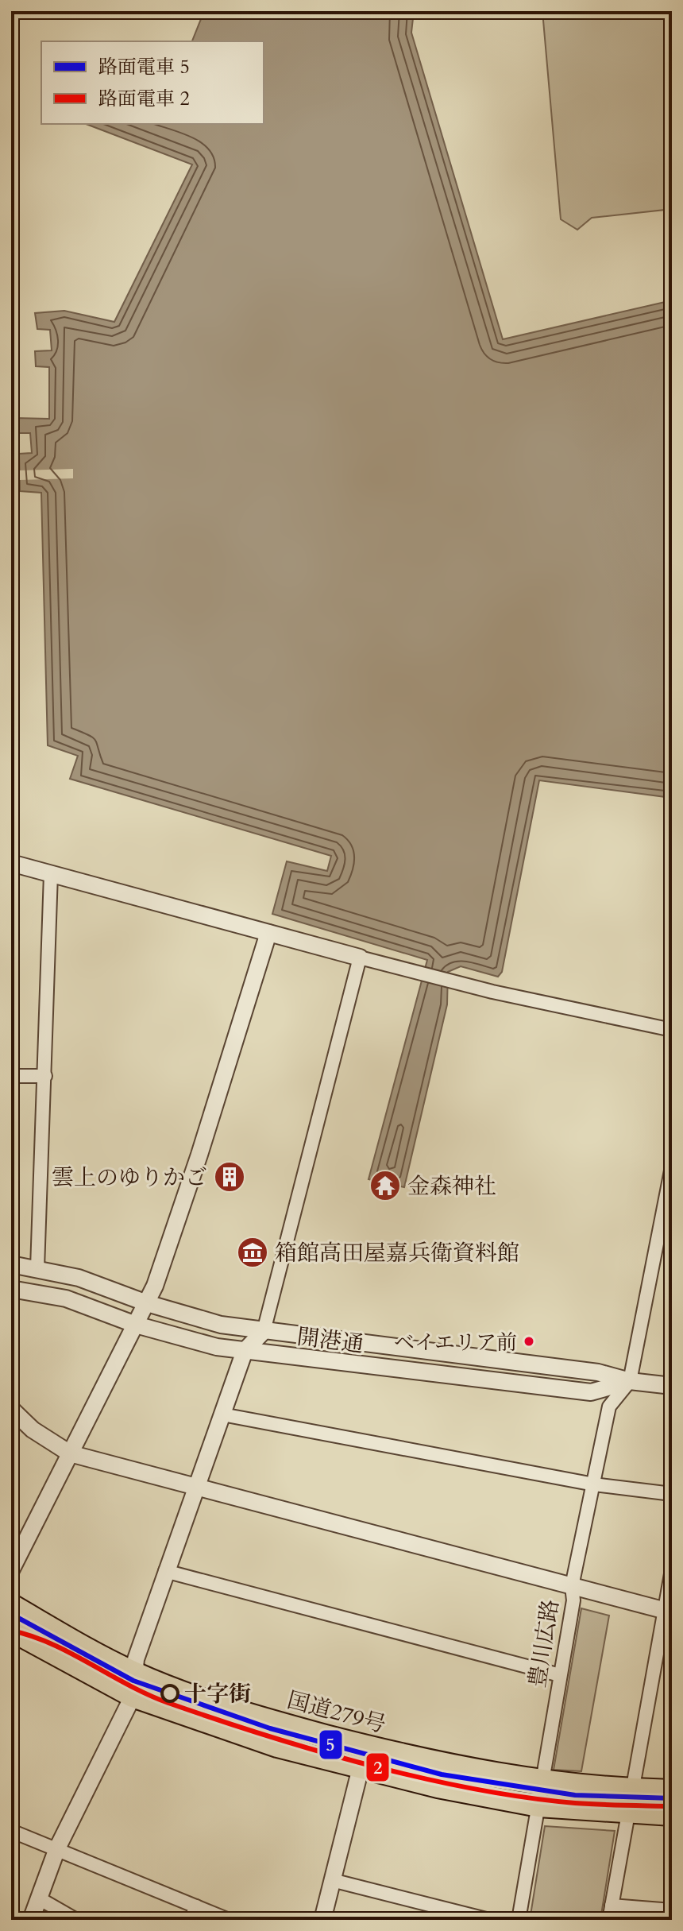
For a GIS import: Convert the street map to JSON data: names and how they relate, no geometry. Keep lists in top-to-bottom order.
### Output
{
  "streets": {
    "highway": ["国道279号"],
    "street": ["開港通", "豊川広路"]
  },
  "crossings": [
    ["開港通", "豊川広路"],
    ["豊川広路", "国道279号"]
  ],
  "places": {
    "building": ["雲上のゆりかご"],
    "temple": ["金森神社"],
    "museum": ["箱館高田屋嘉兵衛資料館"],
    "other": ["ベイエリア前", "十字街"]
  },
  "lines": ["tram line 5", "tram line 2"],
  "legend": ["路面電車 5", "路面電車 2"]
}
